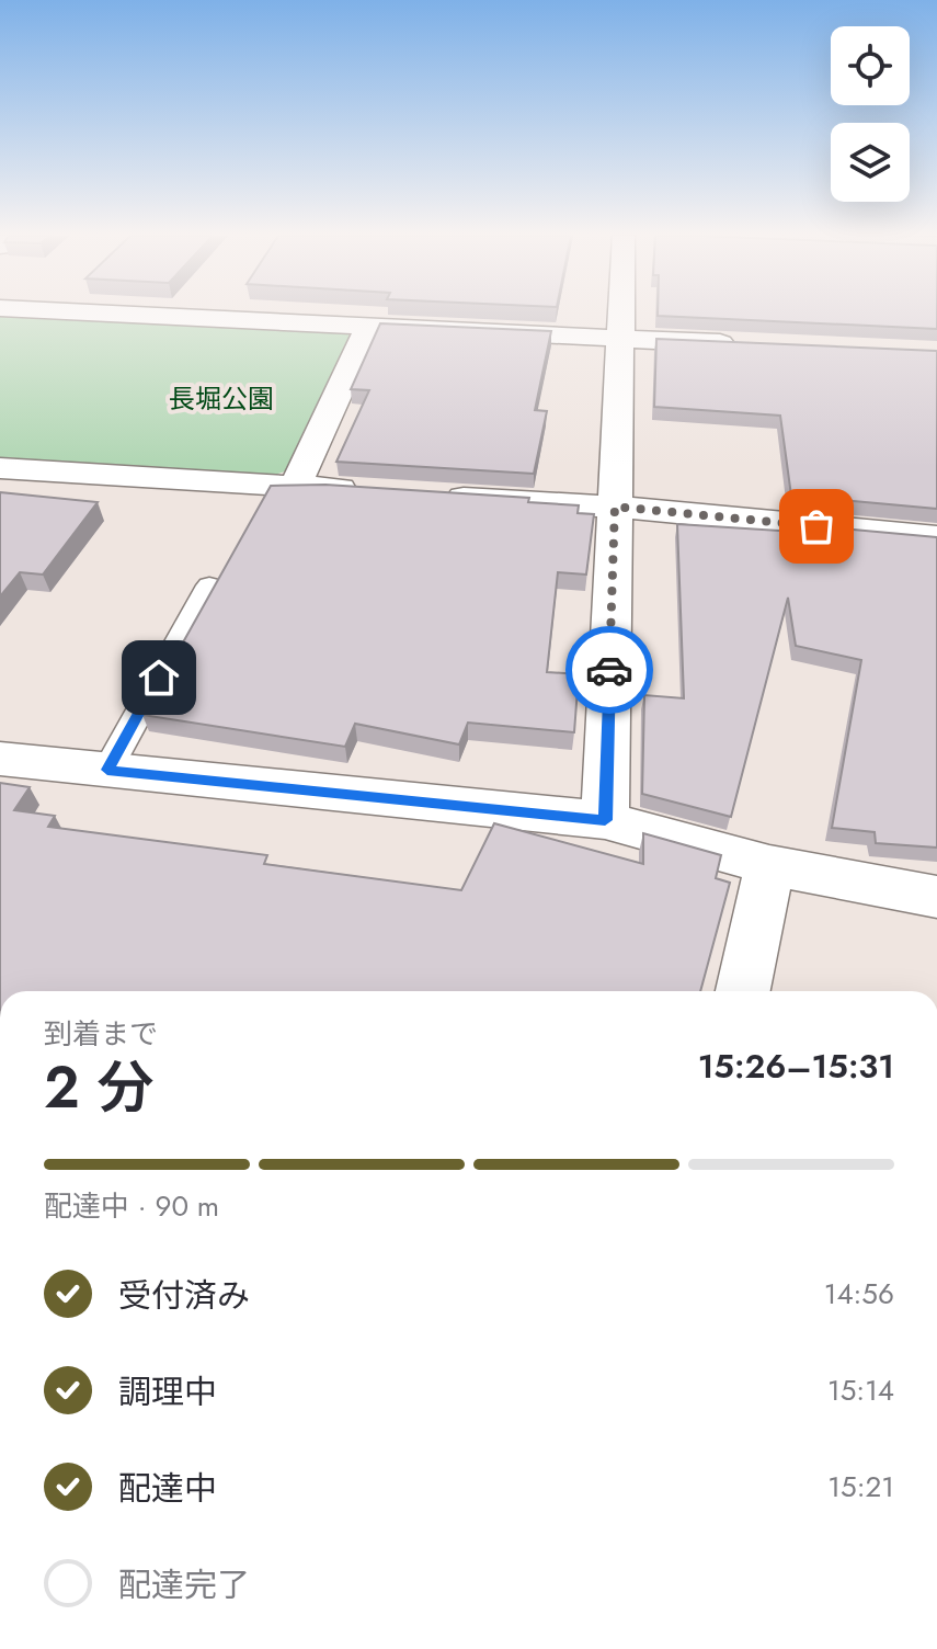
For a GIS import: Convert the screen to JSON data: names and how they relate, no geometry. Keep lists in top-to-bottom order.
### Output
{
  "parks": ["長堀公園"],
  "page": {
    "heading": ["2 分", "到着まで", "15:26–15:31"],
    "bar": "配達中 · 90 m",
    "list": [
      ["受付済み", "14:56"],
      ["調理中", "15:14"],
      ["配達中", "15:21"],
      "配達完了"
    ]
  }
}
